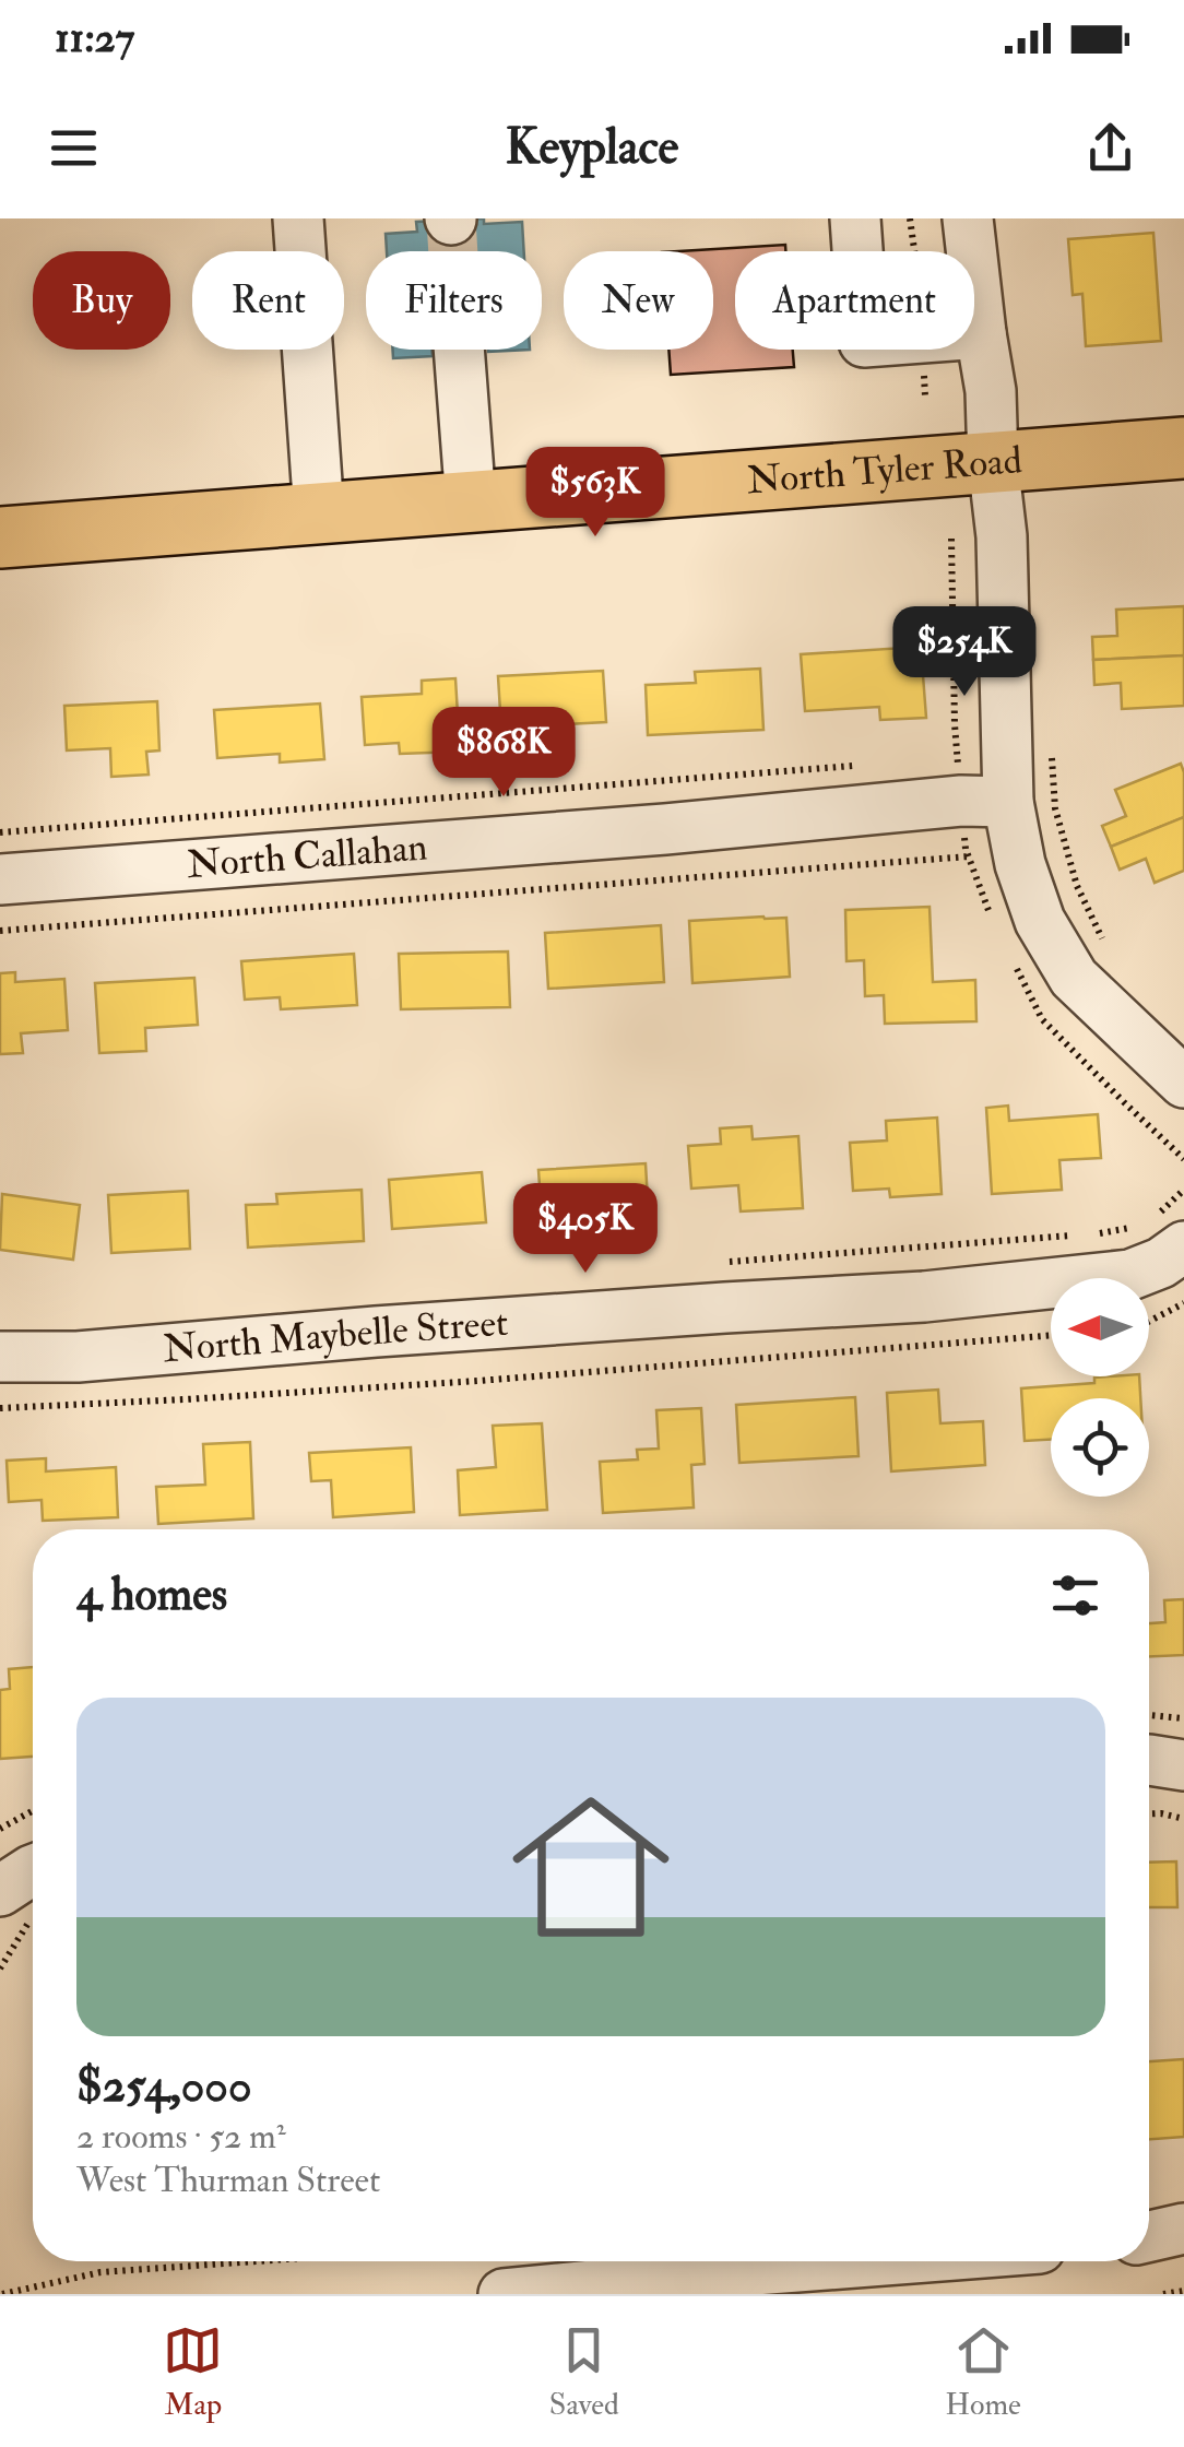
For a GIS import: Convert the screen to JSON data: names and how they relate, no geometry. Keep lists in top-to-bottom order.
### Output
{
  "streets": {
    "main road": ["North Tyler Road"],
    "street": ["North Callahan", "North Maybelle Street"]
  },
  "north": "left",
  "page": {
    "status": "11:27",
    "header": "Keyplace",
    "chip": [
      "Buy",
      "Rent",
      "Filters",
      "New",
      "Apartment"
    ],
    "price": [
      "$563K",
      "$254K",
      "$868K",
      "$405K"
    ],
    "heading": "4 homes",
    "list": [
      {
        "name": "$254,000",
        "note": "2 rooms · 52 m² · West Thurman Street"
      }
    ],
    "tabs": ["Map", "Saved", "Home"]
  }
}
